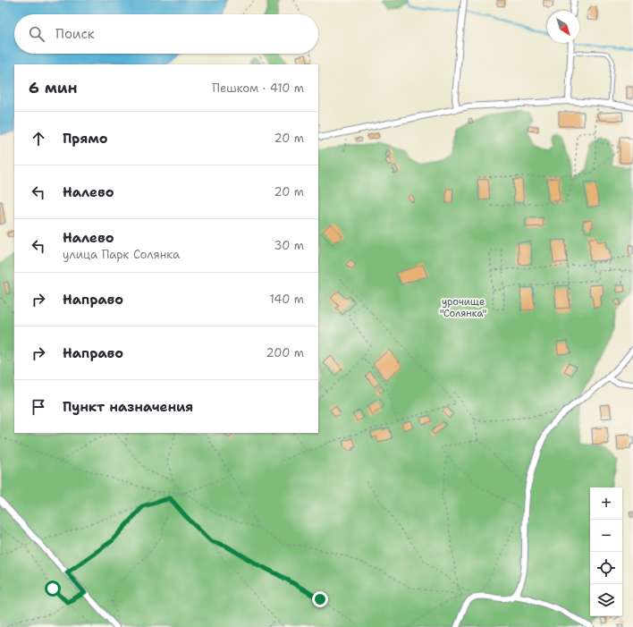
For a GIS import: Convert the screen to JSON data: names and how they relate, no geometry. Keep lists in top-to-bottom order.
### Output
{
  "parks": ["урочище \"Солянка\""],
  "north": "bottom right",
  "page": {
    "search": "Поиск",
    "heading": ["6 мин", "Пешком · 410 m"],
    "list": [
      ["Прямо", "20 m"],
      ["Налево", "20 m"],
      ["Налево", "улица Парк Солянка", "30 m"],
      ["Направо", "140 m"],
      ["Направо", "200 m"],
      "Пункт назначения"
    ],
    "map_buttons": ["+", "−"]
  }
}
